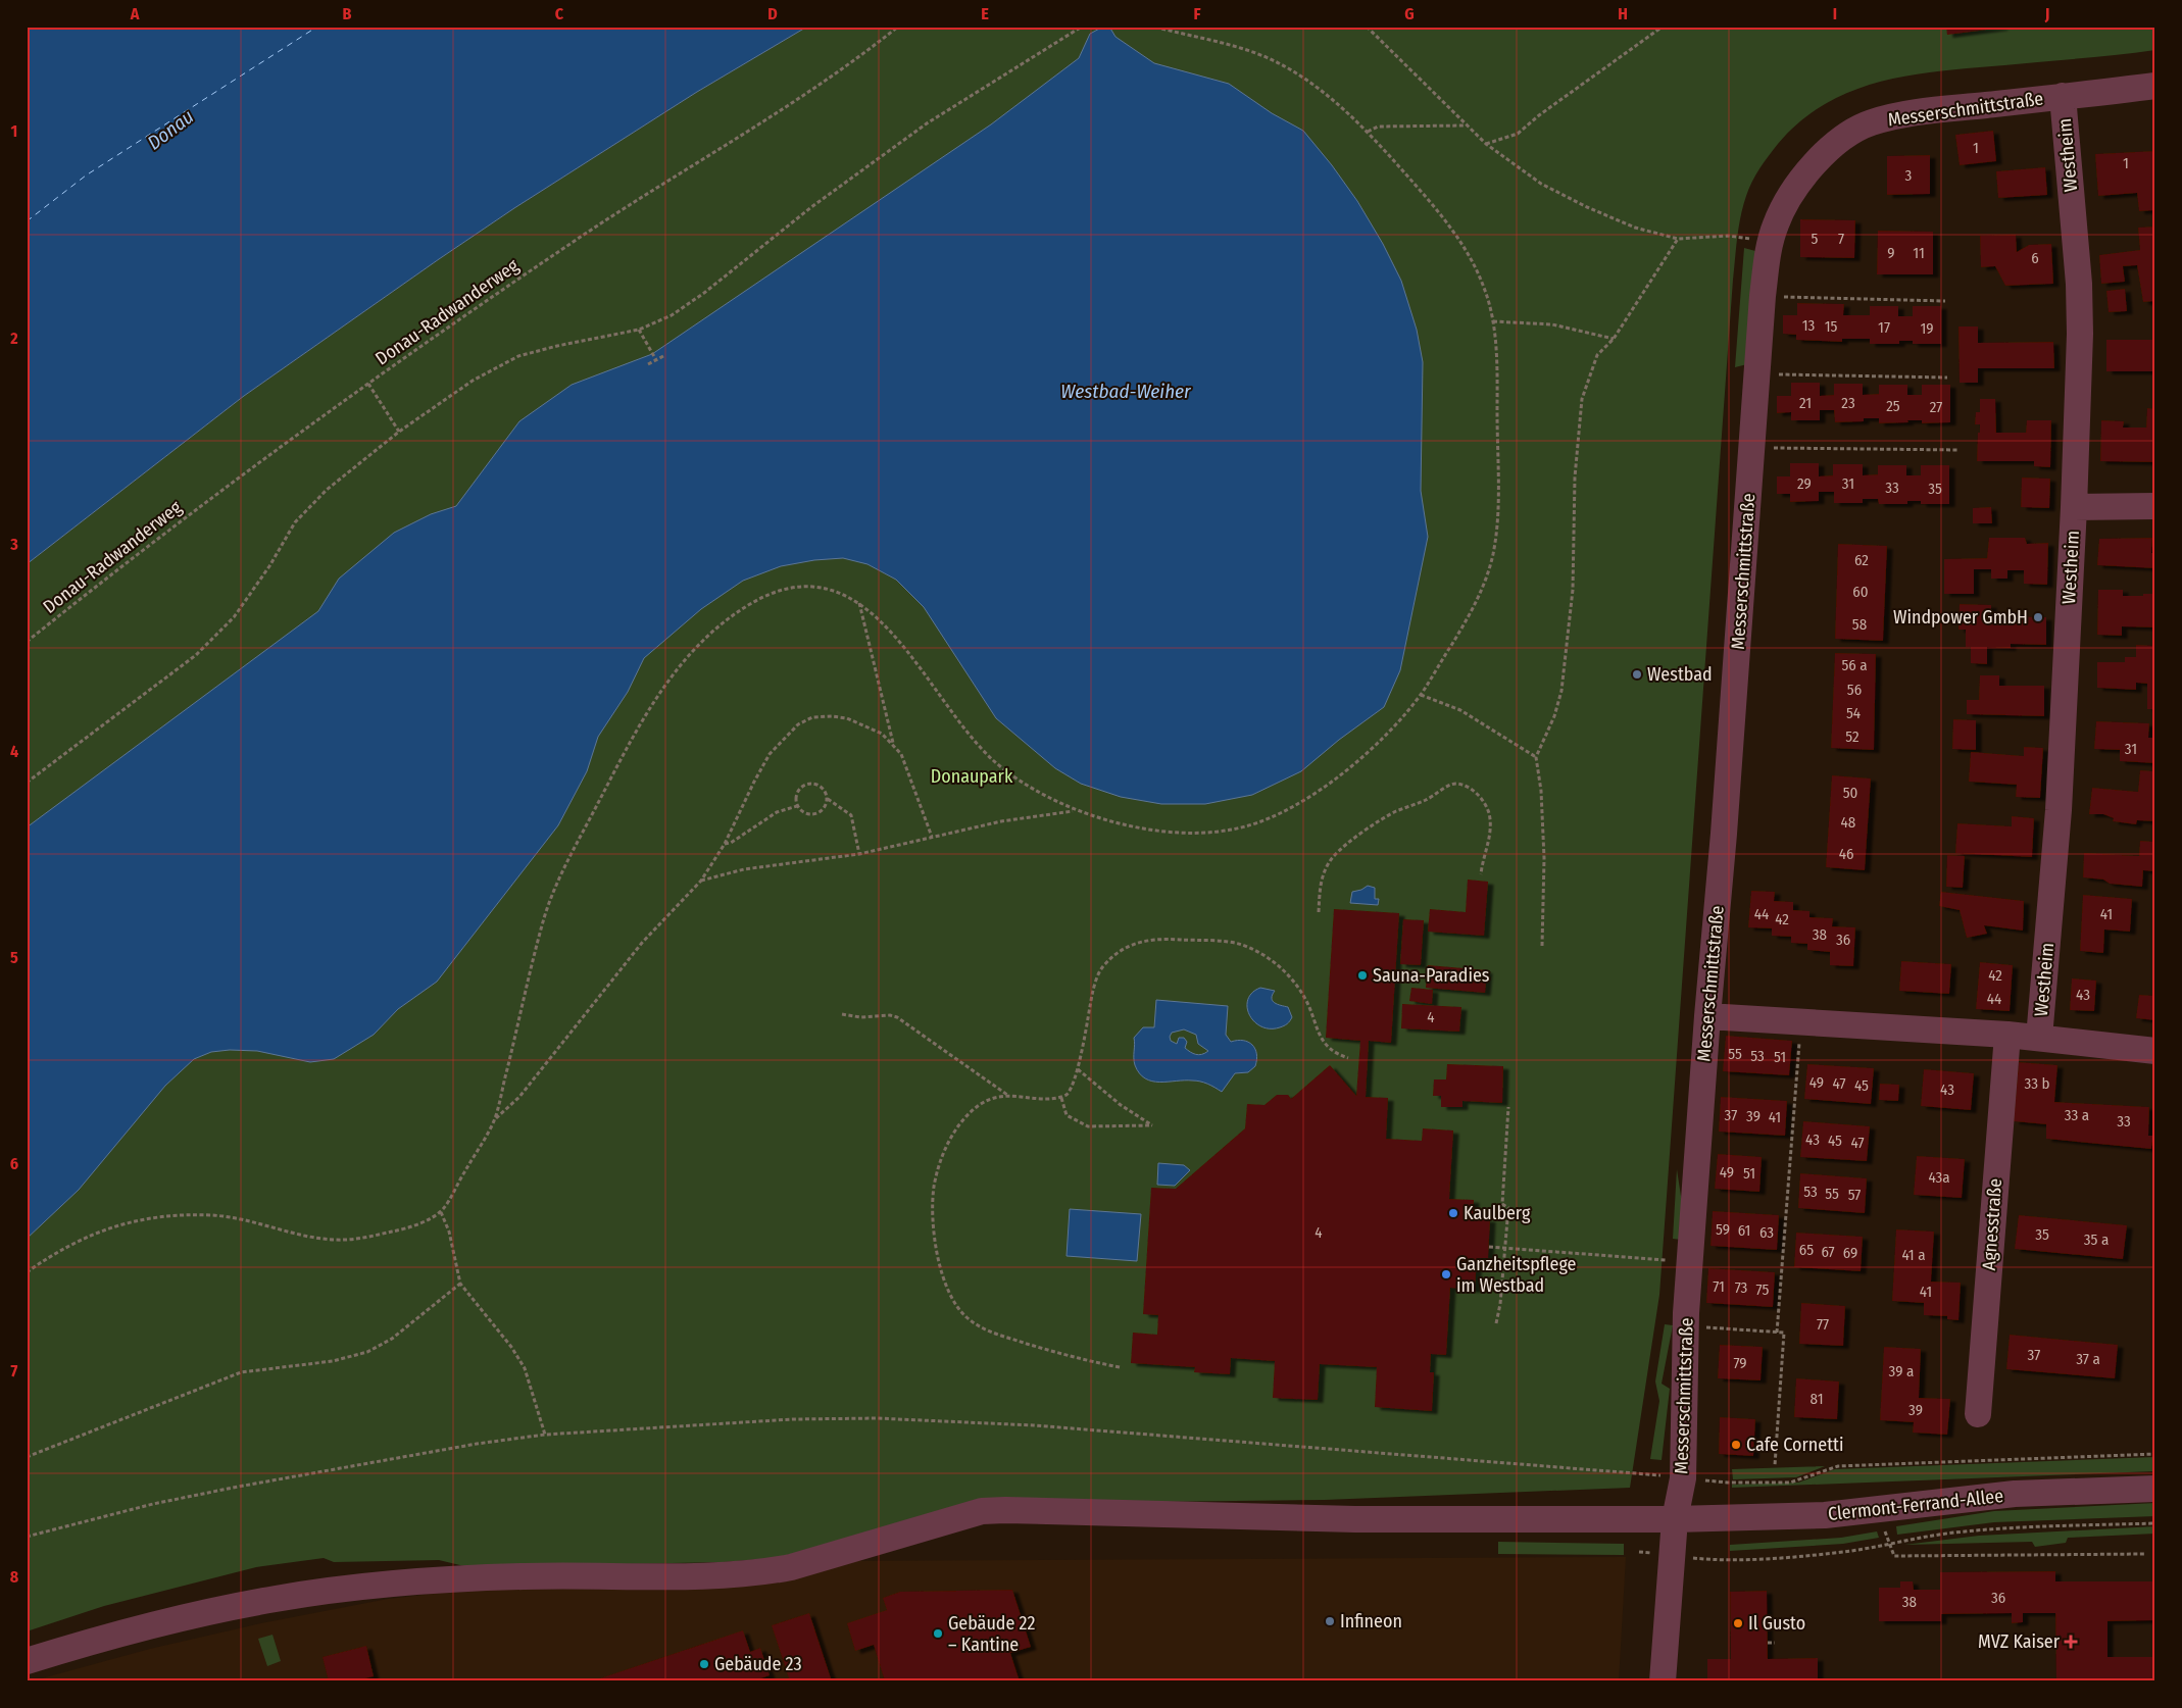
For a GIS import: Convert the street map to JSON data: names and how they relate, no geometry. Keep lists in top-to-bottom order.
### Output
{
  "streets": {
    "street": [
      "Messerschmittstraße",
      "Westheim",
      "Agnesstraße",
      "Clermont-Ferrand-Allee"
    ],
    "path": ["Donau-Radwanderweg"]
  },
  "crossings": [
    ["Messerschmittstraße", "Westheim"],
    ["Messerschmittstraße", "Clermont-Ferrand-Allee"]
  ],
  "water": ["Donau", "Westbad-Weiher"],
  "parks": ["Donaupark"],
  "places": {
    "other": [
      "Windpower GmbH",
      "Westbad",
      "Sauna-Paradies",
      "Kaulberg",
      "Ganzheitspflege im Westbad",
      "Cafe Cornetti",
      "Infineon",
      "Il Gusto",
      "Gebäude 22 – Kantine",
      "Gebäude 23"
    ],
    "health": ["MVZ Kaiser"]
  },
  "house_numbers": [
    "1",
    "1",
    "3",
    "5",
    "7",
    "9",
    "11",
    "6",
    "13",
    "15",
    "17",
    "19",
    "21",
    "23",
    "25",
    "27",
    "29",
    "31",
    "33",
    "35",
    "62",
    "60",
    "58",
    "56 a",
    "56",
    "54",
    "52",
    "31",
    "50",
    "48",
    "46",
    "44",
    "41",
    "42",
    "38",
    "36",
    "42",
    "43",
    "44",
    "4",
    "55",
    "53",
    "51",
    "49",
    "47",
    "33 b",
    "45",
    "43",
    "37",
    "33 a",
    "39",
    "41",
    "33",
    "43",
    "45",
    "47",
    "49",
    "51",
    "43a",
    "53",
    "55",
    "57",
    "59",
    "61",
    "4",
    "63",
    "35",
    "35 a",
    "65",
    "67",
    "69",
    "41 a",
    "71",
    "73",
    "75",
    "41",
    "77",
    "37",
    "37 a",
    "79",
    "39 a",
    "81",
    "39",
    "36",
    "38"
  ],
  "grid": {
    "columns": [
      "A",
      "B",
      "C",
      "D",
      "E",
      "F",
      "G",
      "H",
      "I",
      "J"
    ],
    "rows": [
      "1",
      "2",
      "3",
      "4",
      "5",
      "6",
      "7",
      "8"
    ]
  }
}
